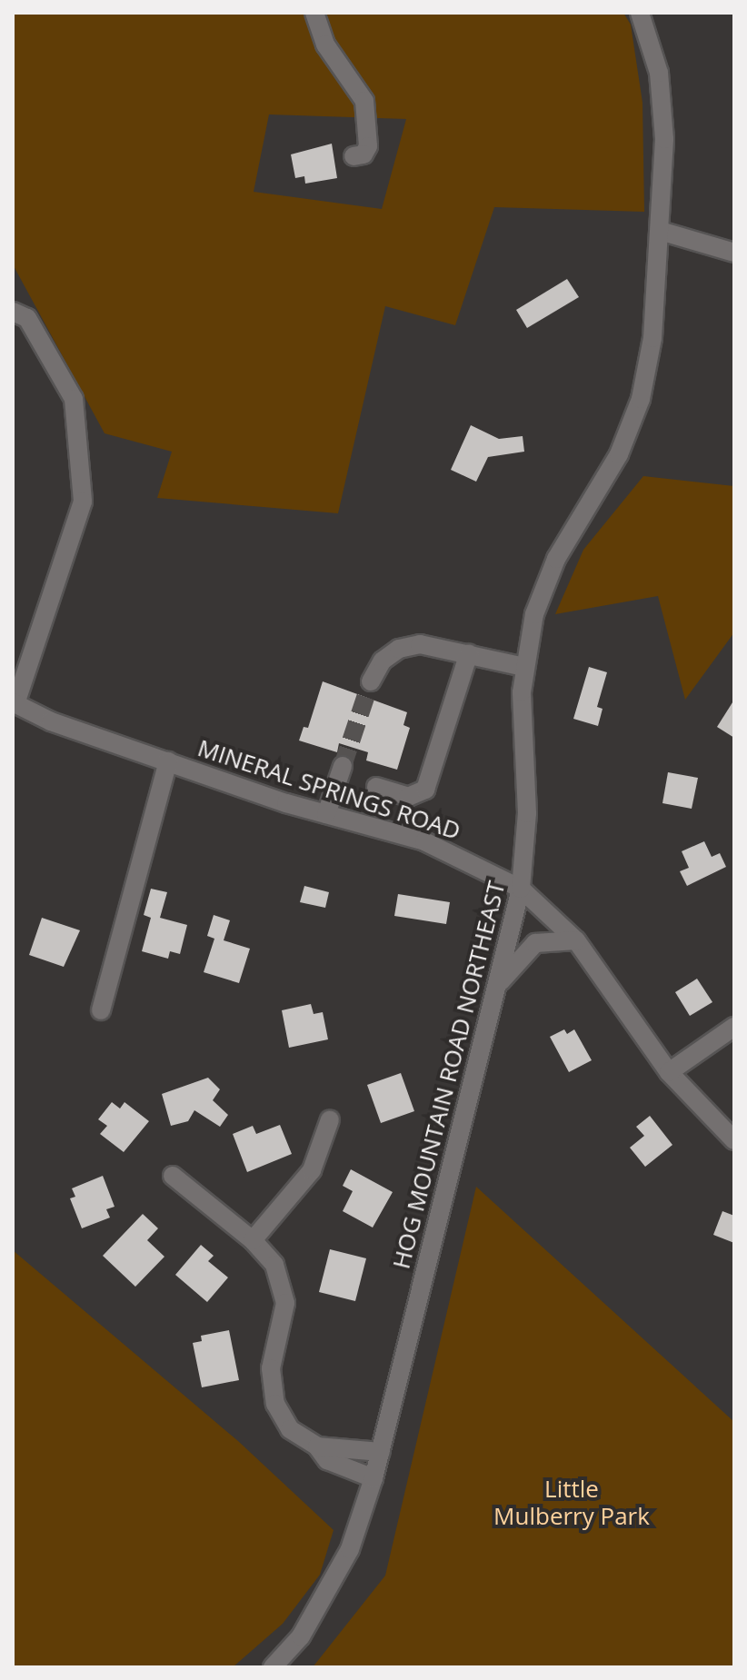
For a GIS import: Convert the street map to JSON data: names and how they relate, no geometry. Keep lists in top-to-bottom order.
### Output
{
  "streets": {
    "street": ["MINERAL SPRINGS ROAD", "HOG MOUNTAIN ROAD NORTHEAST"]
  },
  "crossings": [
    ["MINERAL SPRINGS ROAD", "HOG MOUNTAIN ROAD NORTHEAST"]
  ],
  "parks": ["Little Mulberry Park"]
}
